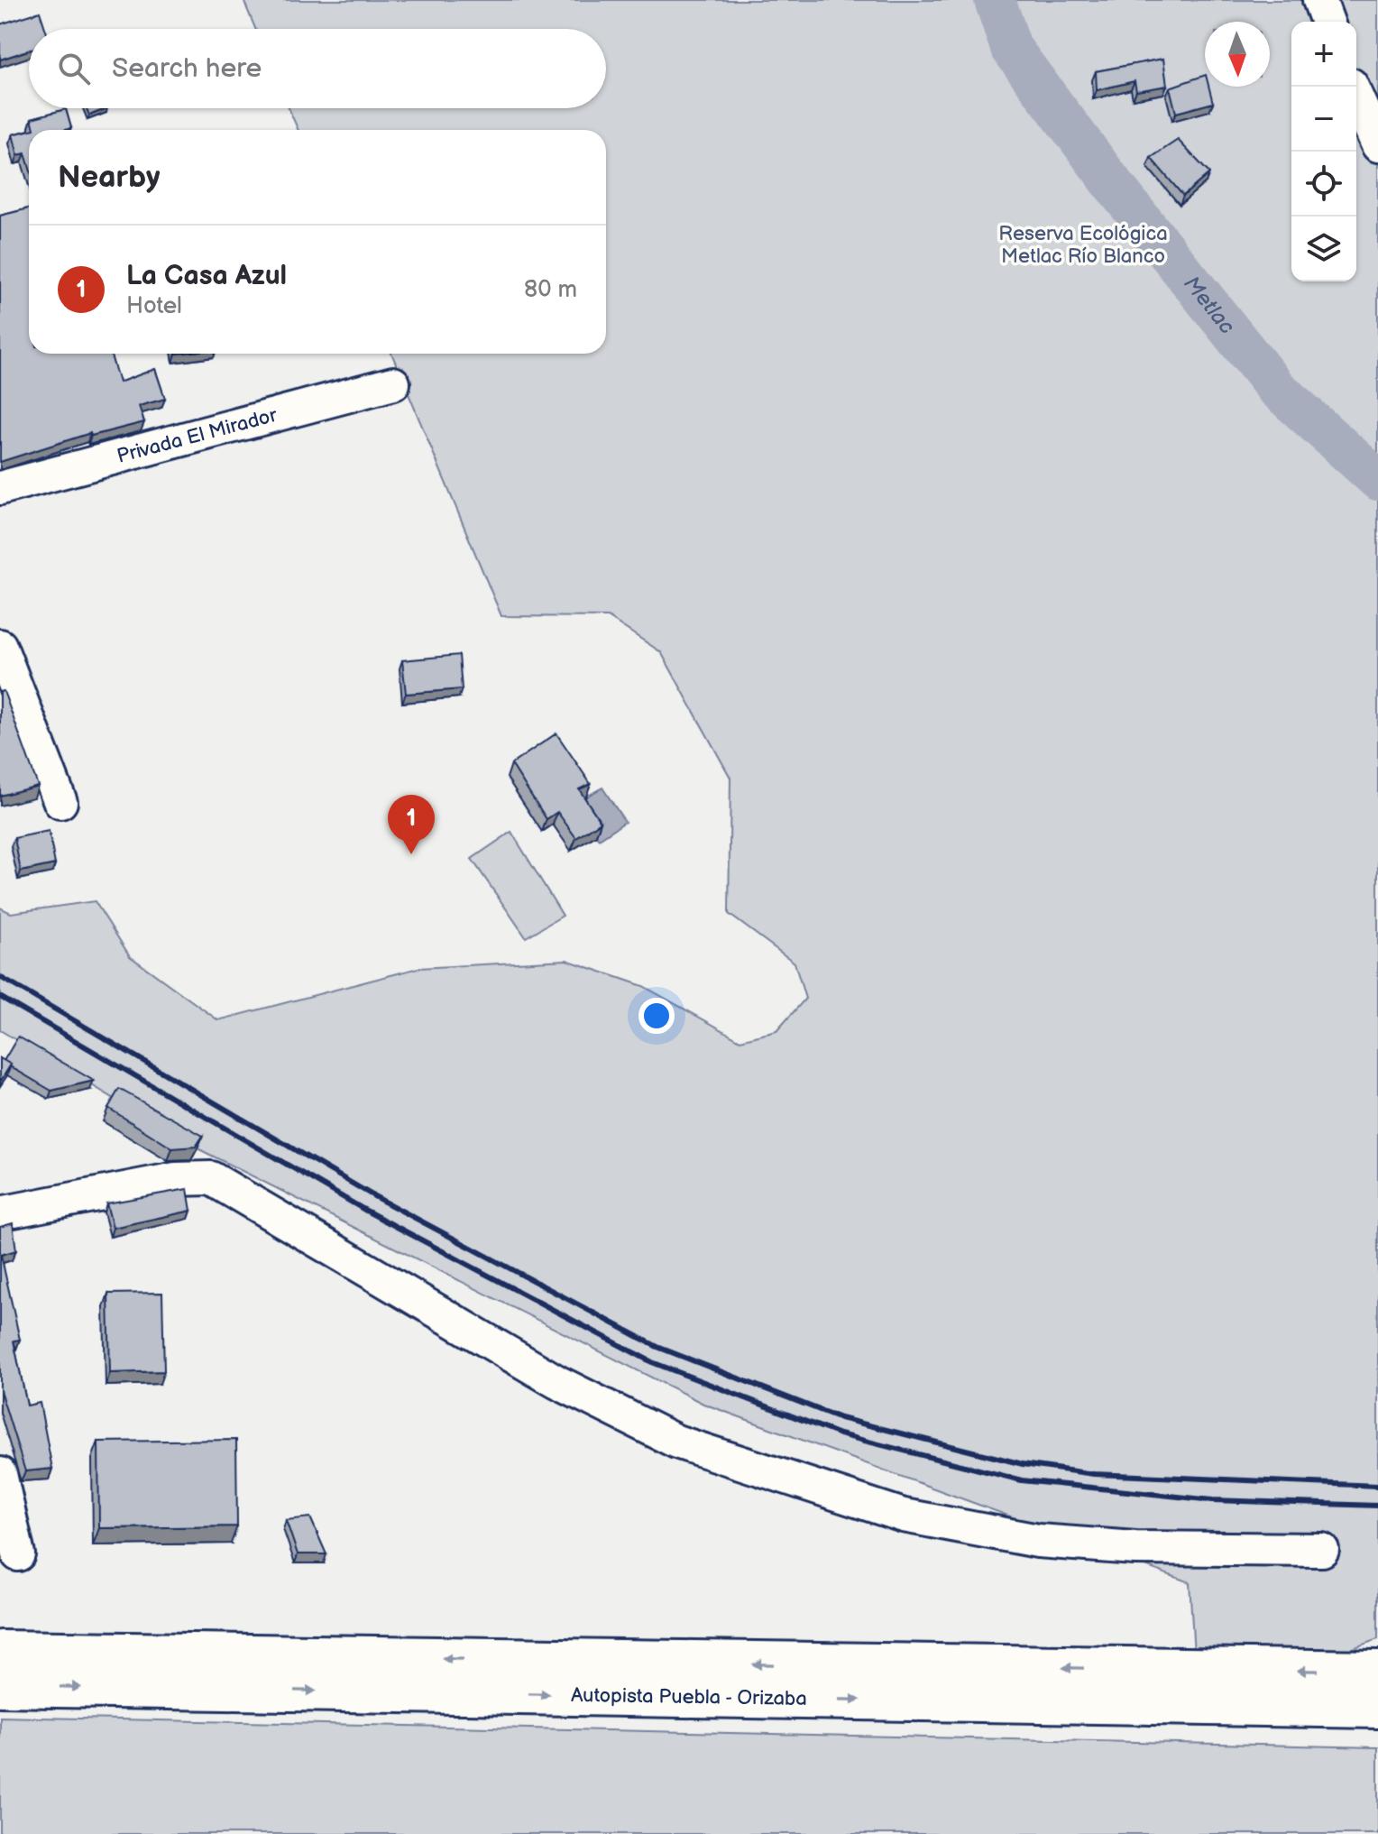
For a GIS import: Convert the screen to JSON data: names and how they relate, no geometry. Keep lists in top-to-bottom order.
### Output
{
  "streets": {
    "highway": ["Autopista Puebla - Orizaba"],
    "street": ["Privada El Mirador"]
  },
  "water": ["Metlac"],
  "parks": ["Reserva Ecológica Metlac Río Blanco"],
  "north": "bottom",
  "page": {
    "map_buttons": ["+", "−"],
    "search": "Search here",
    "heading": "Nearby",
    "list": [
      {
        "mark": "1",
        "name": "La Casa Azul",
        "note": "Hotel",
        "value": "80 m"
      }
    ],
    "pins": "1"
  }
}
